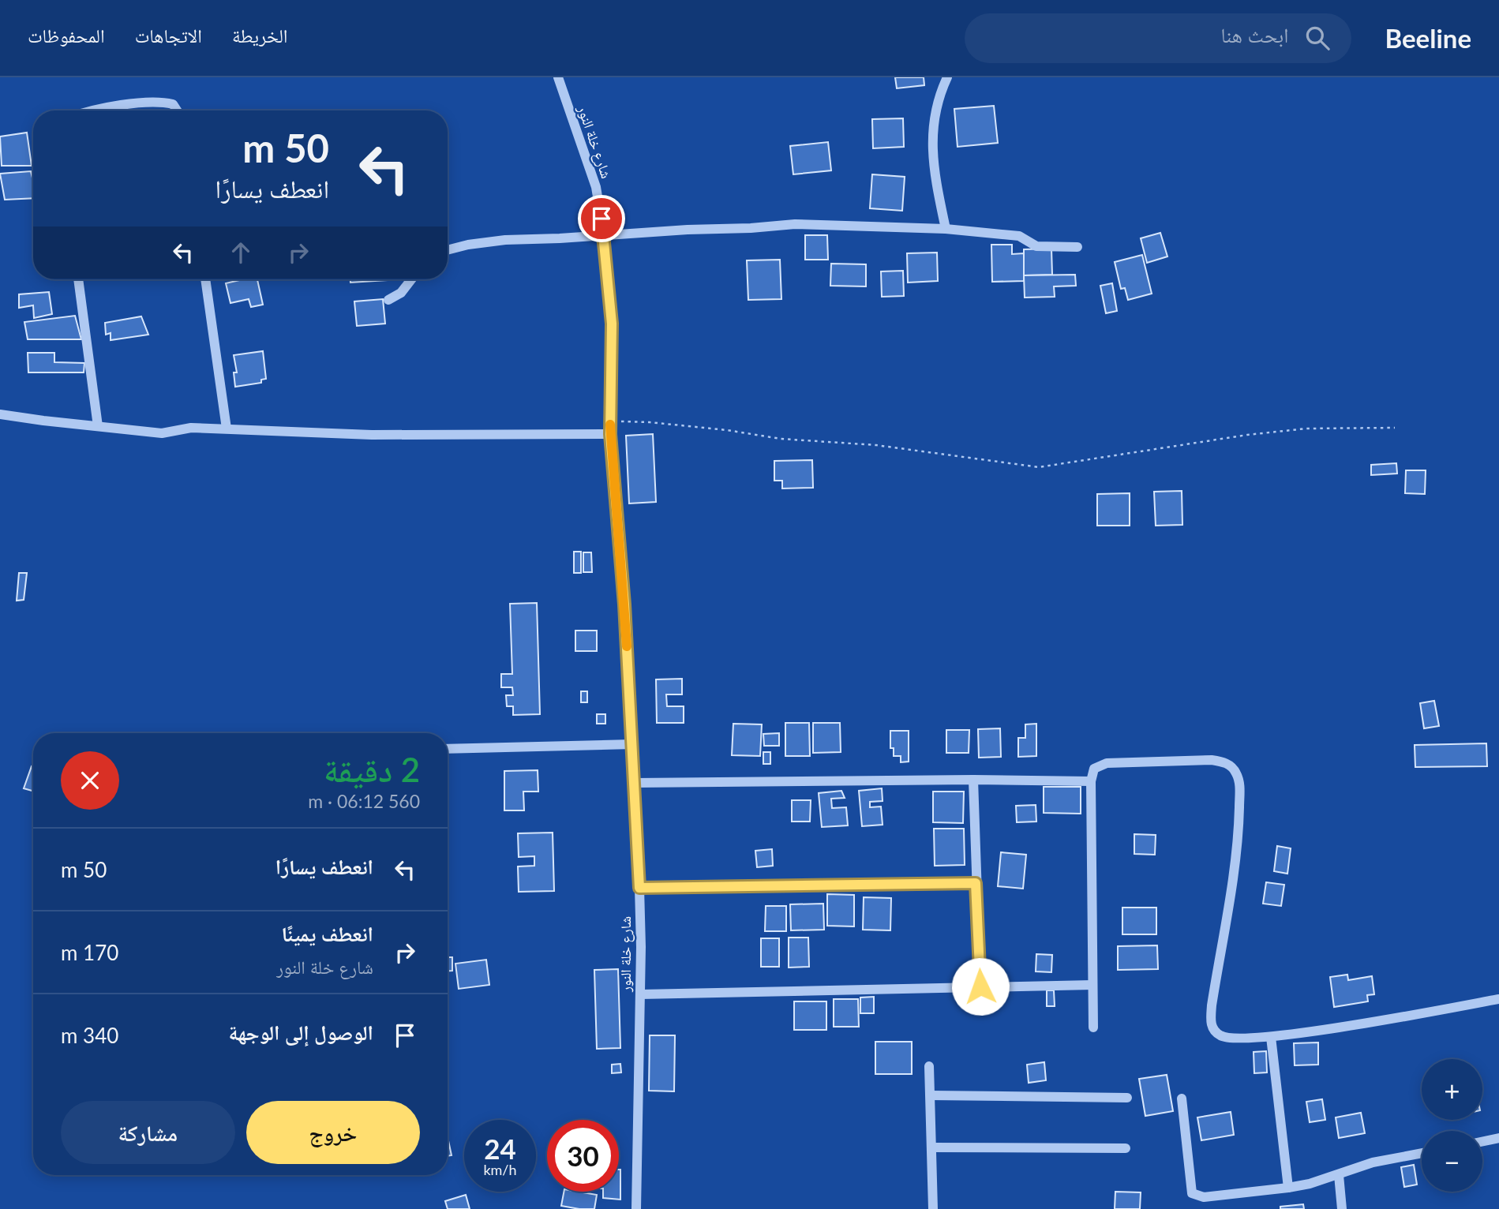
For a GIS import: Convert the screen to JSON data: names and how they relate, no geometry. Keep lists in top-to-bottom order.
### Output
{
  "streets": {
    "street": ["شارع خلة النور"]
  },
  "page": {
    "header": "Beeline",
    "search": "ابحث هنا",
    "nav": ["الخريطة", "الاتجاهات", "المحفوظات"],
    "turn": ["50 m", "انعطف يسارًا"],
    "heading": ["2 دقيقة", "560 m · 06:12"],
    "list": [
      {
        "name": "انعطف يسارًا",
        "value": "50 m"
      },
      {
        "name": "انعطف يمينًا",
        "note": "شارع خلة النور",
        "value": "170 m"
      },
      {
        "name": "الوصول إلى الوجهة",
        "value": "340 m"
      }
    ],
    "map_buttons": ["+", "−"],
    "buttons": ["خروج", "مشاركة"],
    "speed": "24 km/h",
    "limit": "30"
  }
}
